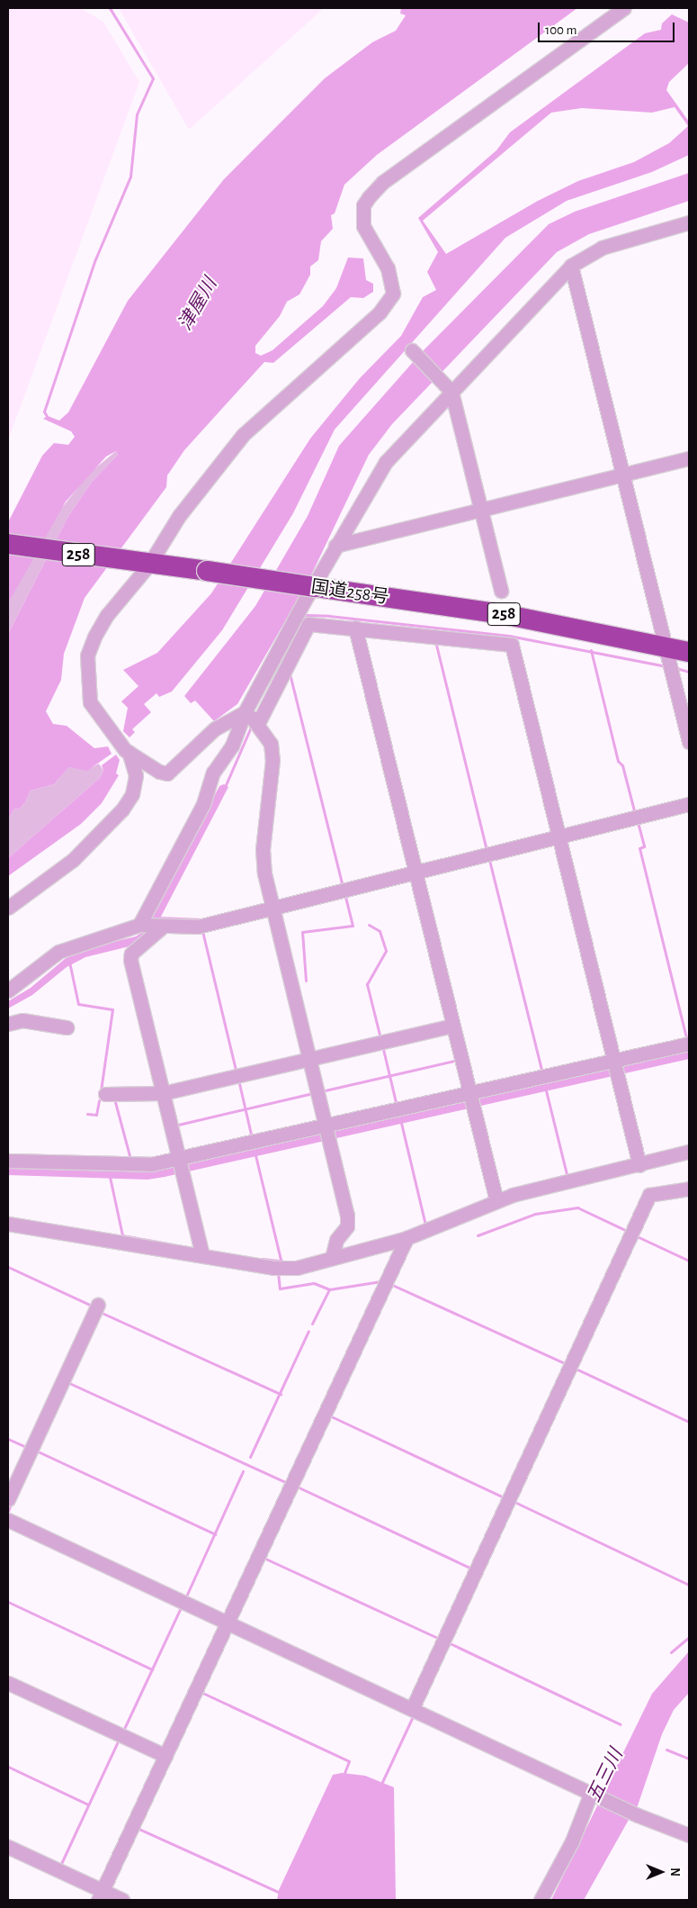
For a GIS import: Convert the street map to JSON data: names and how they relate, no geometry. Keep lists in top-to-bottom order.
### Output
{
  "streets": {
    "highway": ["258", "国道258号"]
  },
  "water": ["津屋川", "五三川"],
  "scale_bar": "100 m",
  "north": "right"
}
